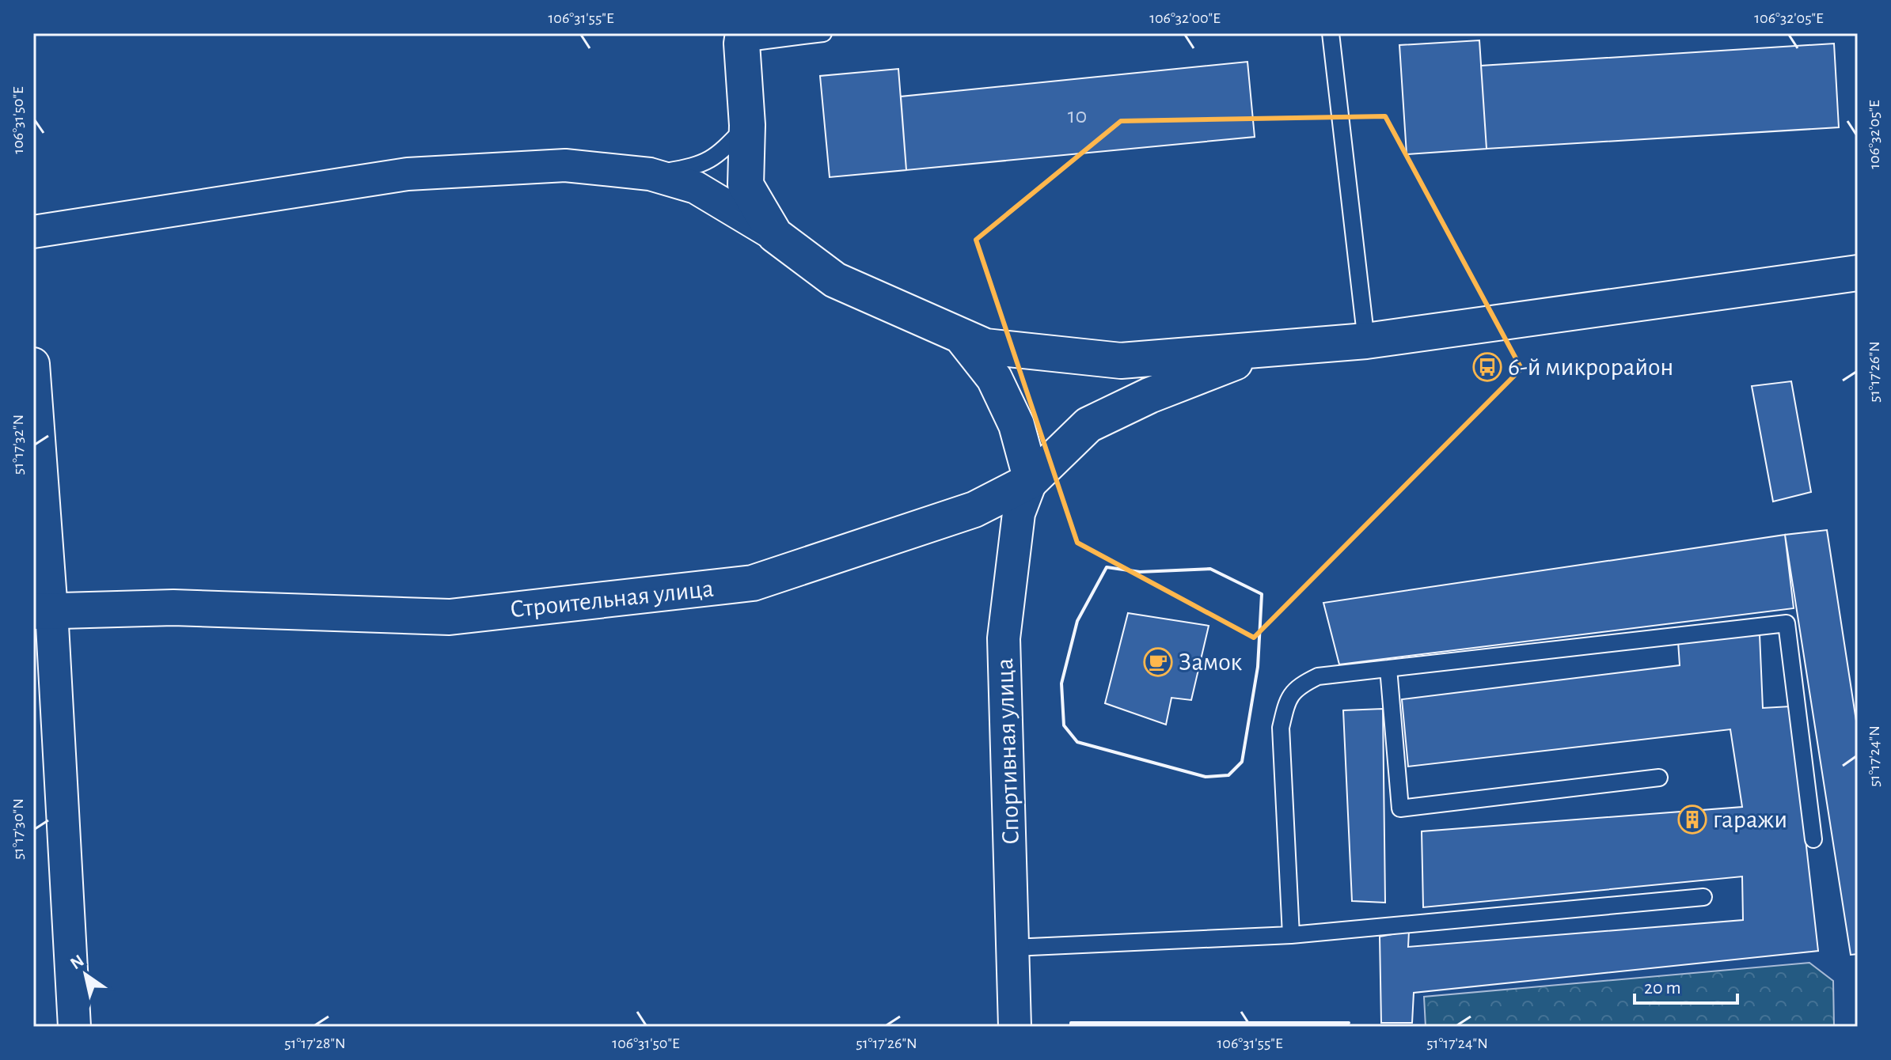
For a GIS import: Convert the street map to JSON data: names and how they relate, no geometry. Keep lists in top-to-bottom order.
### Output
{
  "streets": {
    "street": ["Строительная улица", "Спортивная улица"]
  },
  "crossings": [
    ["Строительная улица", "Спортивная улица"]
  ],
  "places": {
    "bus stop": ["6-й микрорайон"],
    "cafe": ["Замок"],
    "building": ["гаражи"]
  },
  "house_numbers": ["10"],
  "scale_bar": "20 m",
  "north": "top left",
  "coordinates": [
    "106°31'55\"E",
    "106°32'00\"E",
    "106°32'05\"E",
    "106°31'50\"E",
    "51°17'26\"N",
    "51°17'32\"N",
    "51°17'24\"N",
    "51°17'30\"N",
    "51°17'28\"N"
  ]
}
